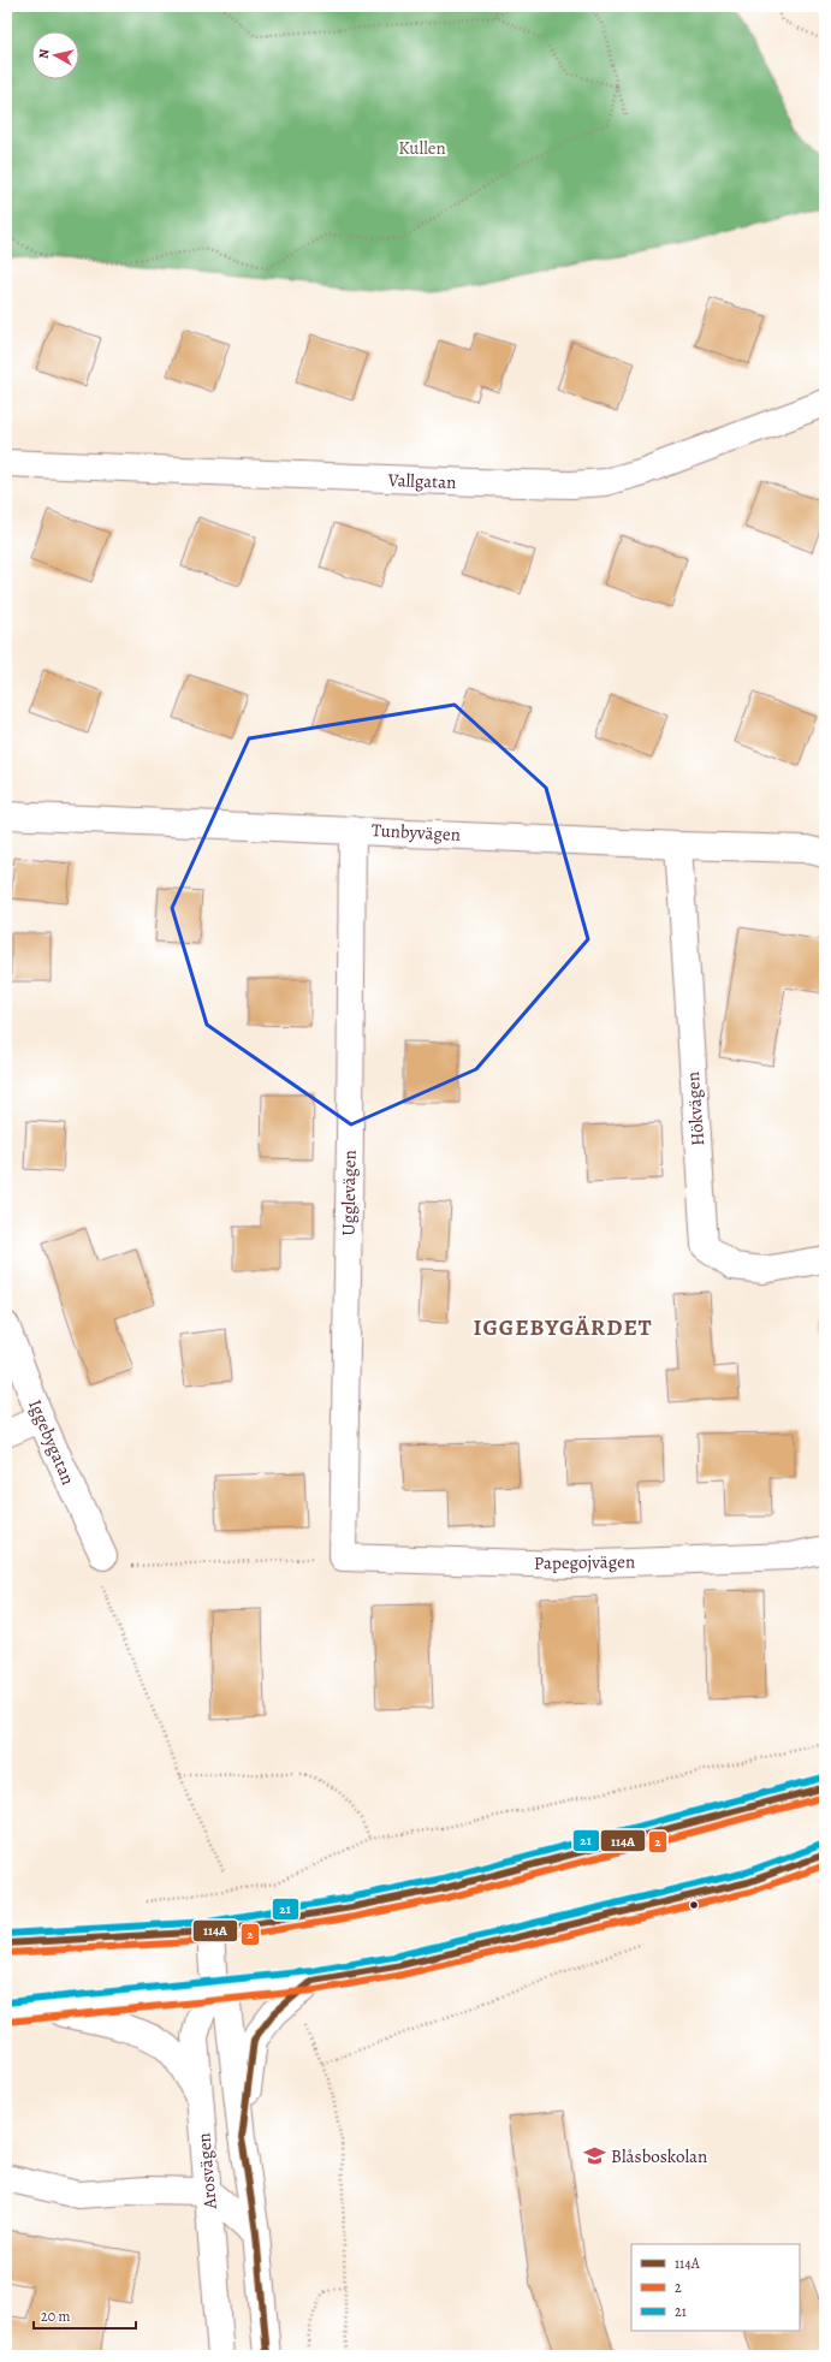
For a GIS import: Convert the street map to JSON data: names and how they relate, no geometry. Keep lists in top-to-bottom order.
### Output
{
  "streets": {
    "street": [
      "Vallgatan",
      "Tunbyvägen",
      "Hökvägen",
      "Ugglevägen",
      "Iggebygatan",
      "Papegojvägen",
      "Arosvägen"
    ]
  },
  "crossings": [
    ["Tunbyvägen", "Hökvägen"],
    ["Tunbyvägen", "Ugglevägen"],
    ["Ugglevägen", "Papegojvägen"]
  ],
  "districts": ["IGGEBYGÄRDET"],
  "parks": ["Kullen"],
  "places": {
    "school or university": ["Blåsboskolan"]
  },
  "lines": ["transit line 21", "transit line 114A", "transit line 2"],
  "legend": ["114A", "2", "21"],
  "scale_bar": "20 m",
  "north": "left"
}
